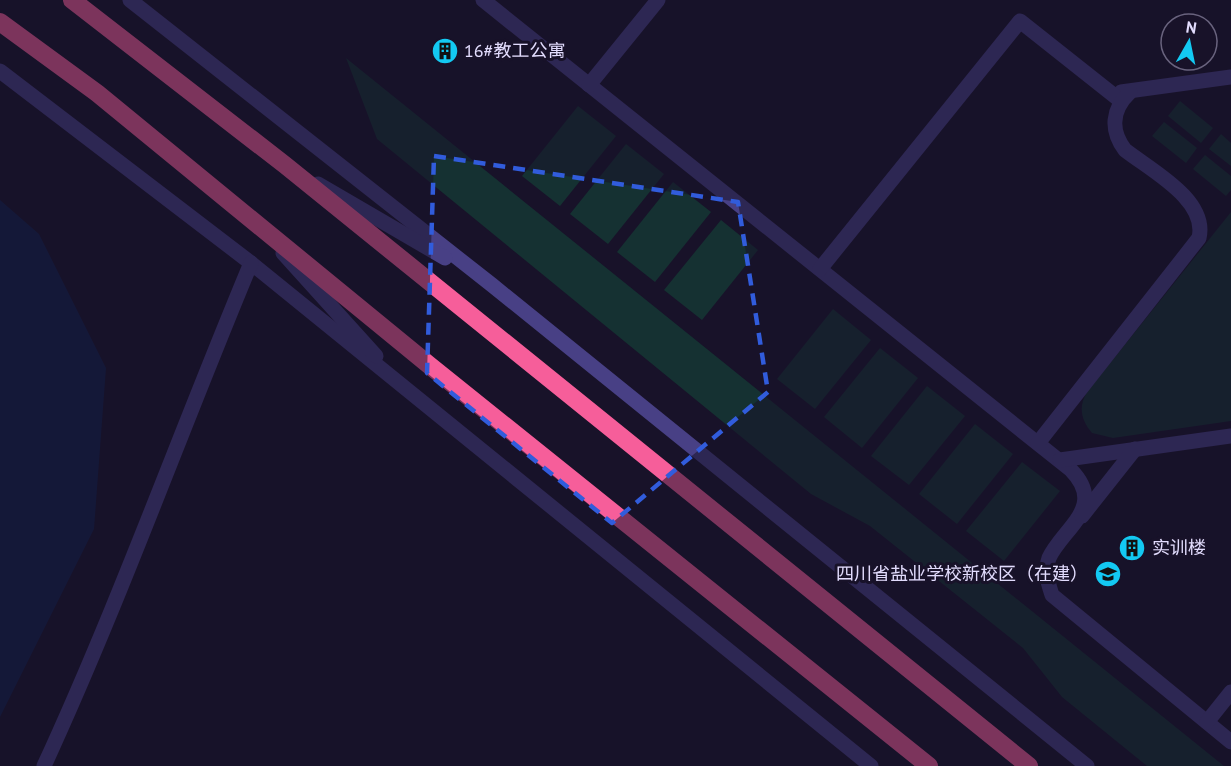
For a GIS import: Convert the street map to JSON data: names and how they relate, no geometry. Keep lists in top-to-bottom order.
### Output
{
  "places": {
    "building": ["16#教工公寓", "实训楼"],
    "school or university": ["四川省盐业学校新校区（在建）"]
  },
  "north": "top"
}
